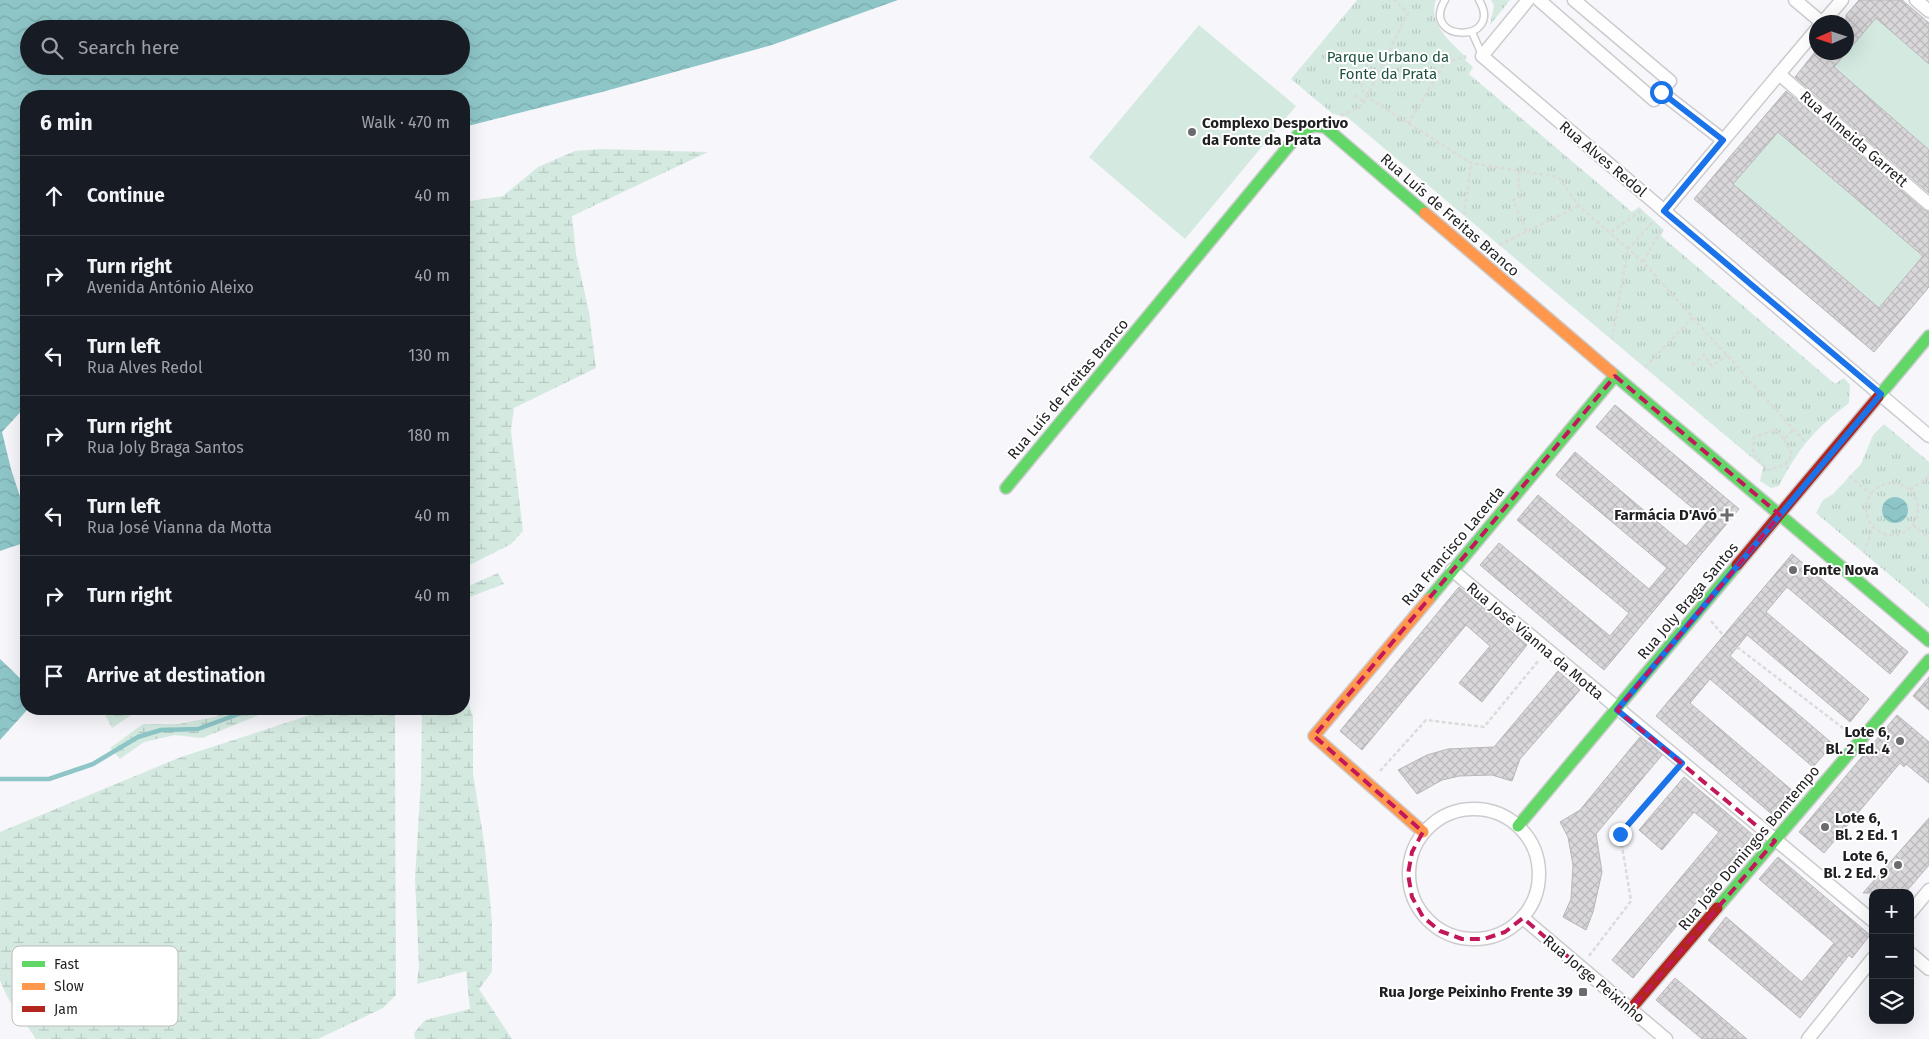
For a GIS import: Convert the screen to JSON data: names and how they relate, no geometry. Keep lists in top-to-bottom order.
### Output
{
  "streets": {
    "street": [
      "Rua Almeida Garrett",
      "Rua Alves Redol",
      "Rua Luís de Freitas Branco",
      "Rua Francisco Lacerda",
      "Rua Joly Braga Santos",
      "Rua José Vianna da Motta",
      "Rua João Domingos Bomtempo",
      "Rua Jorge Peixinho"
    ]
  },
  "crossings": [
    ["Rua Alves Redol", "Rua Joly Braga Santos"],
    ["Rua Luís de Freitas Branco", "Rua Francisco Lacerda"],
    ["Rua Luís de Freitas Branco", "Rua Joly Braga Santos"],
    ["Rua Francisco Lacerda", "Rua José Vianna da Motta"],
    ["Rua Joly Braga Santos", "Rua José Vianna da Motta"],
    ["Rua Joly Braga Santos", "Rua Jorge Peixinho"],
    ["Rua José Vianna da Motta", "Rua João Domingos Bomtempo"],
    ["Rua João Domingos Bomtempo", "Rua Jorge Peixinho"]
  ],
  "parks": ["Parque Urbano da Fonte da Prata"],
  "places": {
    "other": [
      "Complexo Desportivo da Fonte da Prata",
      "Fonte Nova",
      "Lote 6, Bl. 2 Ed. 4",
      "Lote 6, Bl. 2 Ed. 1",
      "Lote 6, Bl. 2 Ed. 9"
    ],
    "health": ["Farmácia D'Avó"],
    "transit": ["Rua Jorge Peixinho Frente 39"]
  },
  "legend": ["Fast", "Slow", "Jam"],
  "north": "left",
  "page": {
    "search": "Search here",
    "heading": ["6 min", "Walk · 470 m"],
    "list": [
      ["Continue", "40 m"],
      ["Turn right", "Avenida António Aleixo", "40 m"],
      ["Turn left", "Rua Alves Redol", "130 m"],
      ["Turn right", "Rua Joly Braga Santos", "180 m"],
      ["Turn left", "Rua José Vianna da Motta", "40 m"],
      ["Turn right", "40 m"],
      "Arrive at destination"
    ],
    "map_buttons": ["+", "−"]
  }
}
